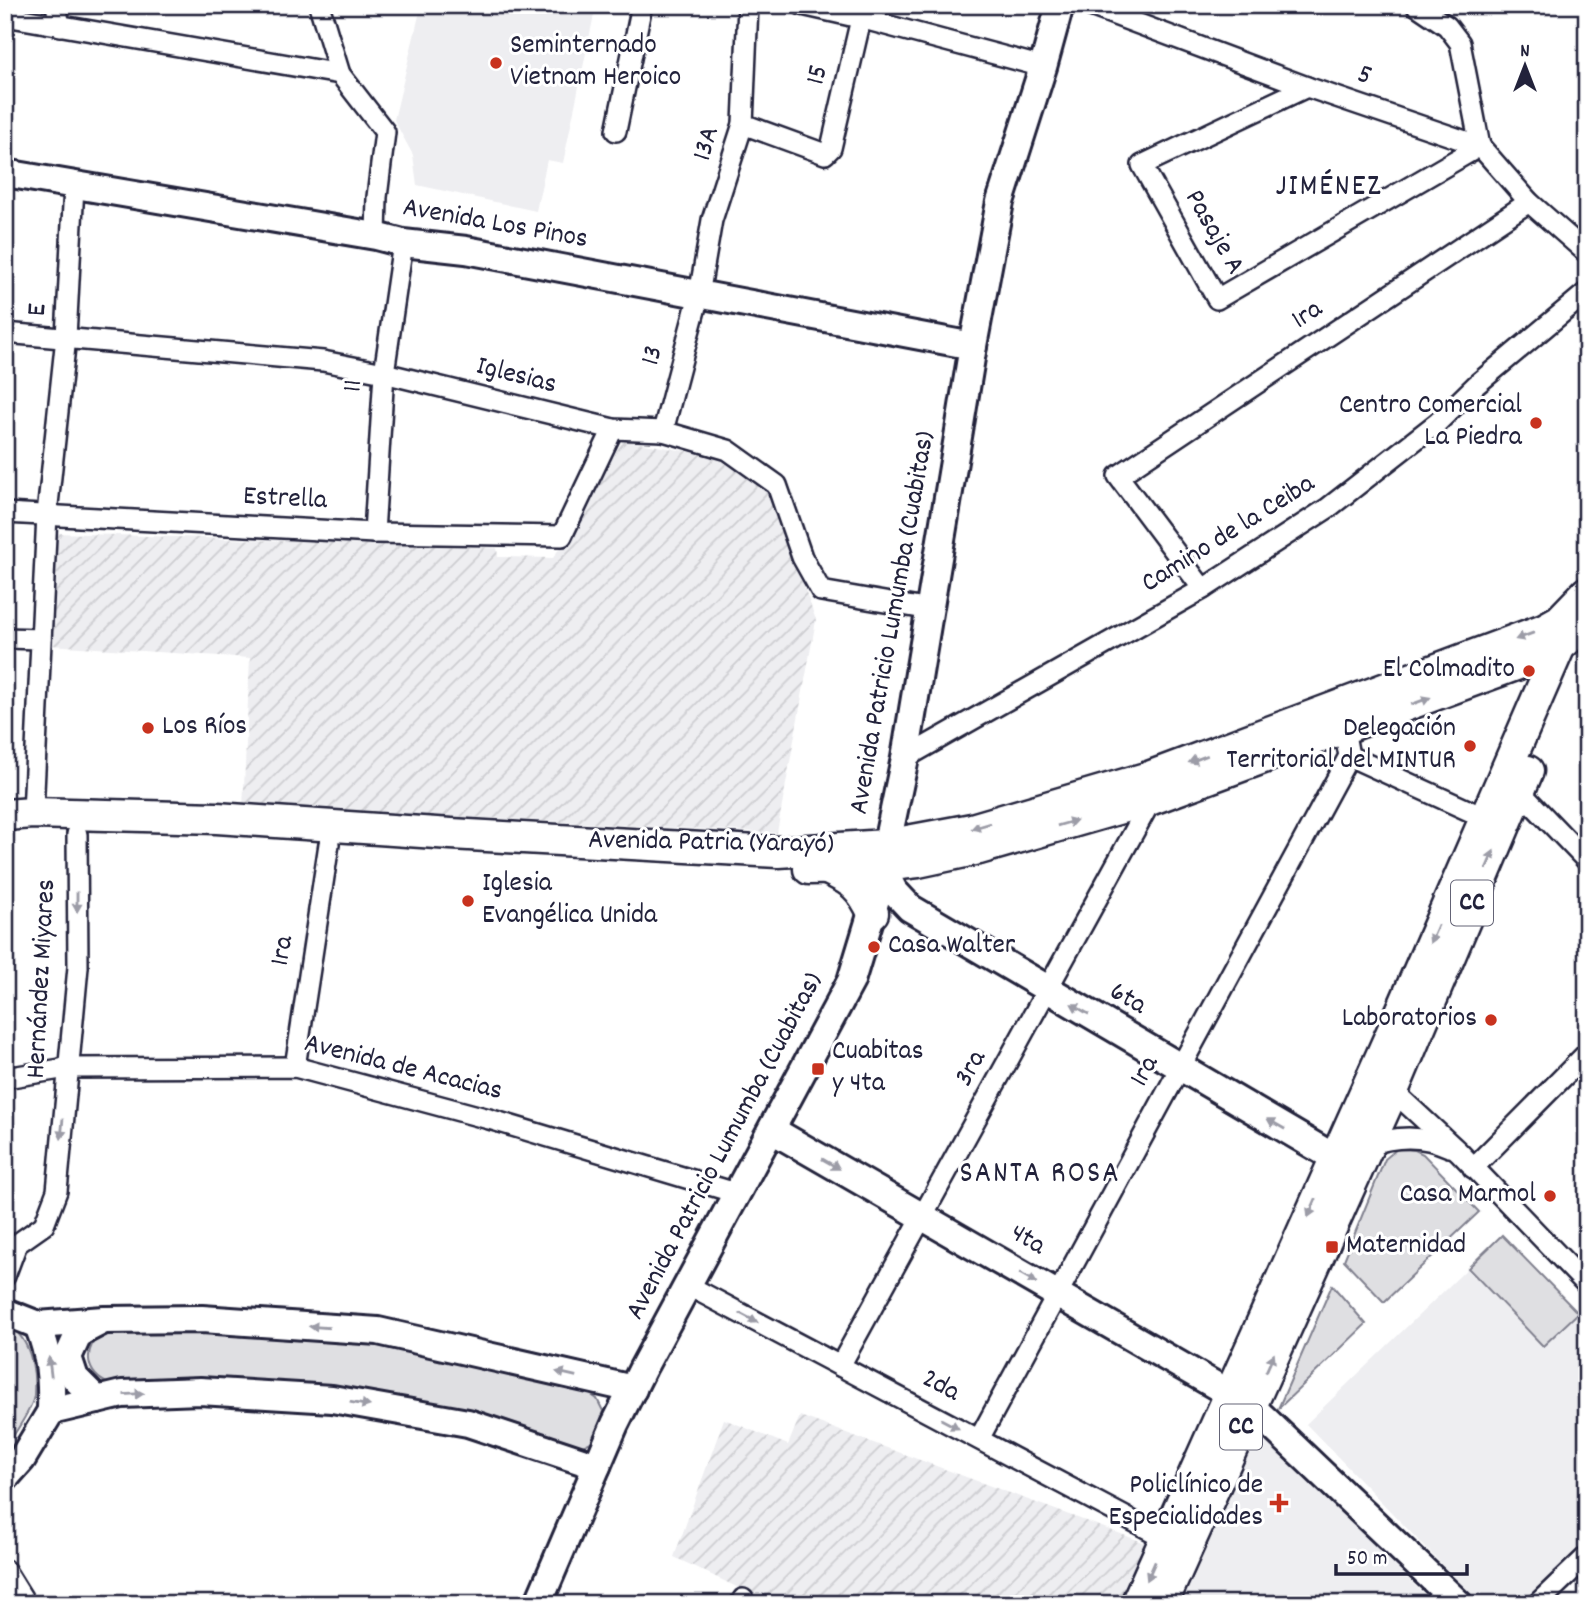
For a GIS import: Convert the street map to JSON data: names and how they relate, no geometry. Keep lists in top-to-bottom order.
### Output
{
  "streets": {
    "main road": ["Avenida Patria (Yarayó)", "CC"],
    "street": [
      "15",
      "5",
      "13A",
      "Avenida Los Pinos",
      "Pasaje A",
      "E",
      "1ra",
      "13",
      "Iglesias",
      "11",
      "Estrella",
      "Camino de la Ceiba",
      "Avenida Patricio Lumumba (Cuabitas)",
      "Hernández Miyares",
      "6ta",
      "Avenida de Acacias",
      "3ra",
      "4ta",
      "2da"
    ]
  },
  "crossings": [
    ["15", "13A"],
    ["5", "Pasaje A"],
    ["5", "1ra"],
    ["13A", "Avenida Los Pinos"],
    ["13A", "13"],
    ["Avenida Los Pinos", "E"],
    ["Avenida Los Pinos", "13"],
    ["Avenida Los Pinos", "11"],
    ["Avenida Los Pinos", "Avenida Patricio Lumumba (Cuabitas)"],
    ["E", "Iglesias"],
    ["E", "Estrella"],
    ["E", "Avenida Patria (Yarayó)"],
    ["1ra", "Camino de la Ceiba"],
    ["1ra", "Avenida Patria (Yarayó)"],
    ["1ra", "6ta"],
    ["1ra", "Avenida de Acacias"],
    ["1ra", "4ta"],
    ["1ra", "2da"],
    ["13", "Iglesias"],
    ["Iglesias", "11"],
    ["Iglesias", "Estrella"],
    ["Iglesias", "Avenida Patricio Lumumba (Cuabitas)"],
    ["11", "Estrella"],
    ["Camino de la Ceiba", "Avenida Patricio Lumumba (Cuabitas)"],
    ["Avenida Patricio Lumumba (Cuabitas)", "Avenida Patria (Yarayó)"],
    ["Avenida Patricio Lumumba (Cuabitas)", "6ta"],
    ["Avenida Patricio Lumumba (Cuabitas)", "Avenida de Acacias"],
    ["Avenida Patricio Lumumba (Cuabitas)", "4ta"],
    ["Avenida Patricio Lumumba (Cuabitas)", "2da"],
    ["Avenida Patria (Yarayó)", "CC"],
    ["Avenida Patria (Yarayó)", "Hernández Miyares"],
    ["Avenida Patria (Yarayó)", "6ta"],
    ["Avenida Patria (Yarayó)", "3ra"],
    ["CC", "6ta"],
    ["CC", "4ta"],
    ["CC", "2da"],
    ["Hernández Miyares", "Avenida de Acacias"],
    ["6ta", "3ra"],
    ["3ra", "4ta"],
    ["3ra", "2da"]
  ],
  "one_way": [
    "Hernández Miyares",
    "6ta",
    "4ta",
    "2da"
  ],
  "districts": ["JIMÉNEZ", "SANTA ROSA"],
  "places": {
    "other": [
      "Seminternado Vietnam Heroico",
      "Centro Comercial La Piedra",
      "El Colmadito",
      "Los Ríos",
      "Delegación Territorial del MINTUR",
      "Iglesia Evangélica Unida",
      "Casa Walter",
      "Laboratorios",
      "Casa Marmol"
    ],
    "transit": ["Cuabitas y 4ta", "Maternidad"],
    "health": ["Policlínico de Especialidades"]
  },
  "scale_bar": "50 m",
  "north": "top"
}
